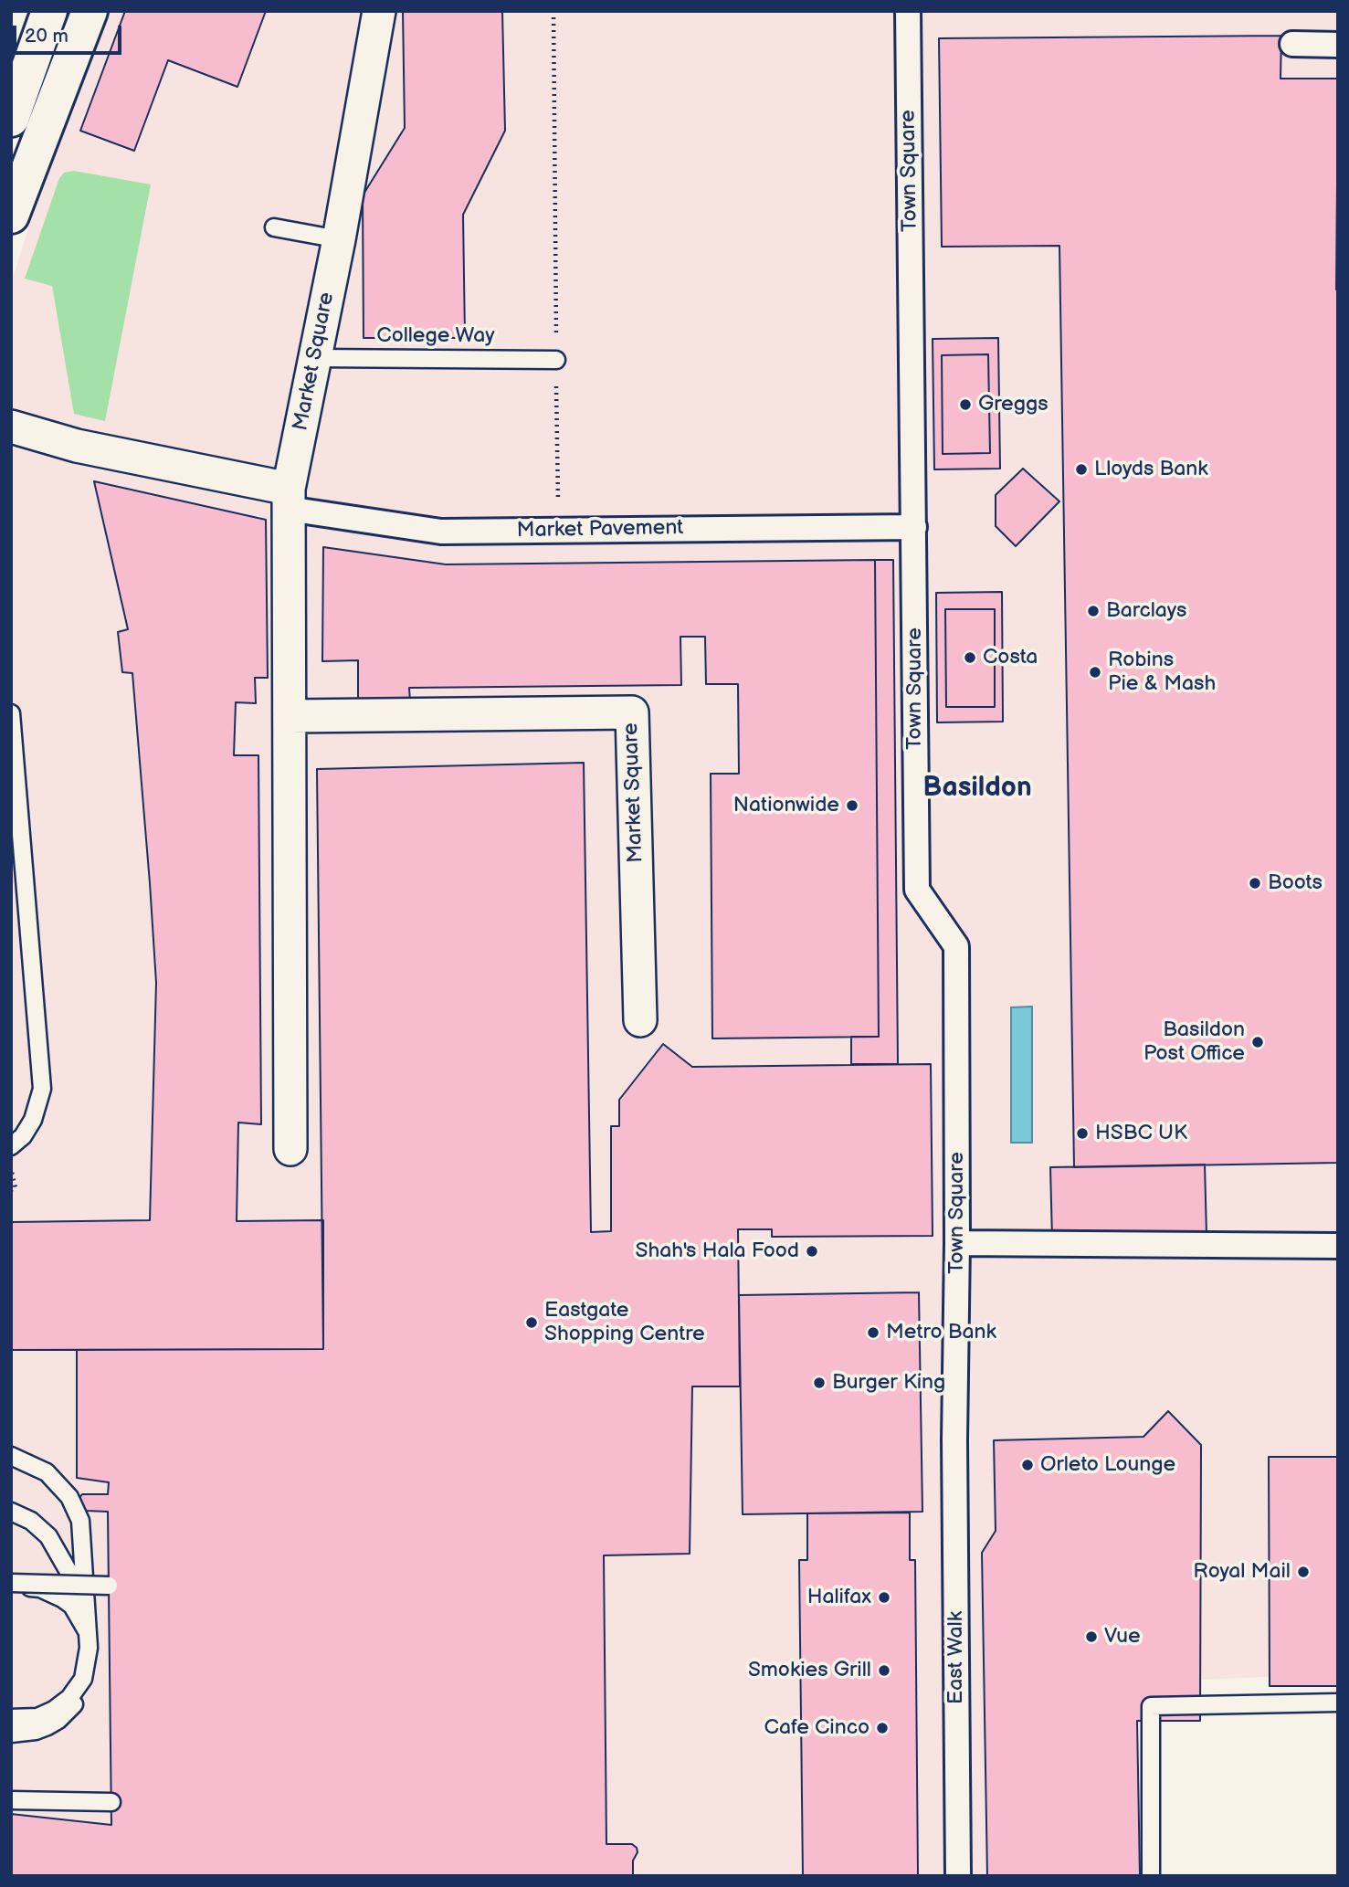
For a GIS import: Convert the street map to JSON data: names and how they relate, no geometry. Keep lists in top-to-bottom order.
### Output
{
  "streets": {
    "street": [
      "Town Square",
      "Market Square",
      "Market Pavement",
      "East Walk"
    ],
    "lane": ["College Way"]
  },
  "crossings": [
    ["Town Square", "Market Pavement"],
    ["Town Square", "East Walk"],
    ["College Way", "Market Square"],
    ["Market Square", "Market Pavement"]
  ],
  "districts": ["Basildon"],
  "places": [
    "Greggs",
    "Lloyds Bank",
    "Barclays",
    "Costa",
    "Robins Pie & Mash",
    "Nationwide",
    "Boots",
    "Basildon Post Office",
    "HSBC UK",
    "Shah's Hala Food",
    "Eastgate Shopping Centre",
    "Metro Bank",
    "Burger King",
    "Orleto Lounge",
    "Royal Mail",
    "Halifax",
    "Vue",
    "Smokies Grill",
    "Cafe Cinco"
  ],
  "scale_bar": "20 m"
}
